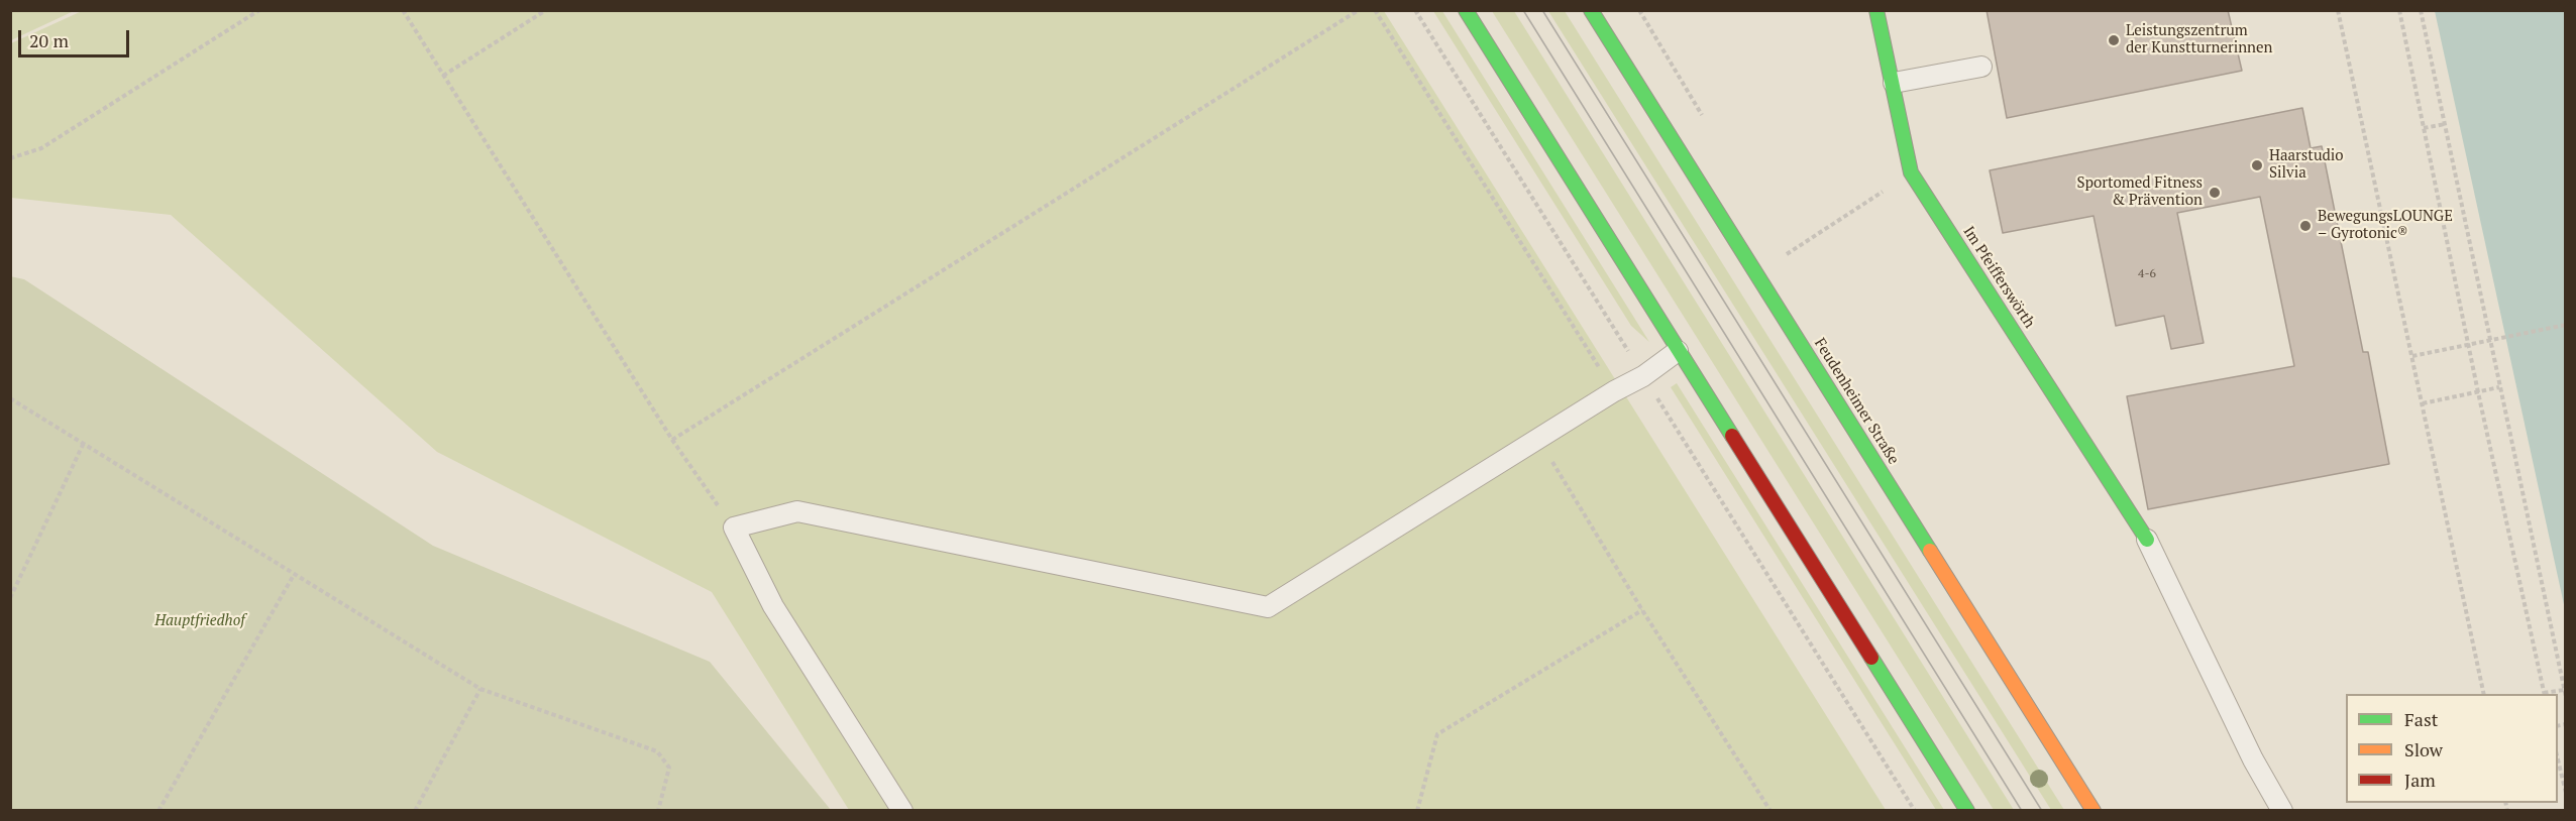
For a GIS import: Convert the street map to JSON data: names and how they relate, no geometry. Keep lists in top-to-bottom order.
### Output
{
  "streets": {
    "main road": ["Im Pfeifferswörth", "Feudenheimer Straße"]
  },
  "parks": ["Hauptfriedhof"],
  "places": [
    "Leistungszentrum der Kunstturnerinnen",
    "Haarstudio Silvia",
    "Sportomed Fitness & Prävention",
    "BewegungsLOUNGE – Gyrotonic®"
  ],
  "house_numbers": ["4-6"],
  "legend": ["Fast", "Slow", "Jam"],
  "scale_bar": "20 m"
}
